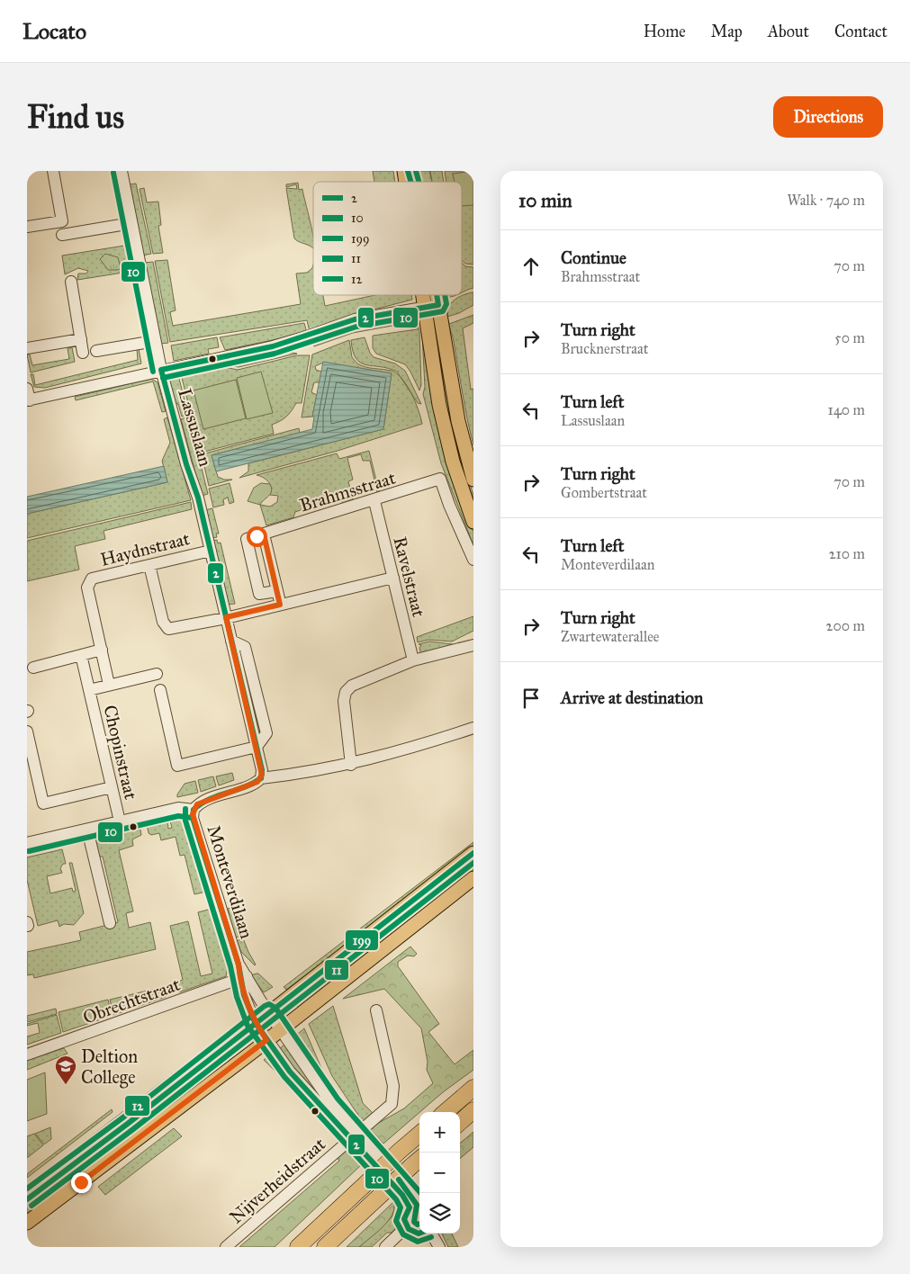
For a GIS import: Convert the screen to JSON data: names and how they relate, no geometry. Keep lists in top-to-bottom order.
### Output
{
  "streets": {
    "street": [
      "Lassuslaan",
      "Brahmsstraat",
      "Haydnstraat",
      "Ravelstraat",
      "Chopinstraat",
      "Monteverdilaan",
      "Obrechtstraat",
      "Nijverheidstraat"
    ]
  },
  "crossings": [
    ["Lassuslaan", "Haydnstraat"],
    ["Brahmsstraat", "Ravelstraat"],
    ["Haydnstraat", "Chopinstraat"],
    ["Monteverdilaan", "Obrechtstraat"],
    ["Monteverdilaan", "Nijverheidstraat"]
  ],
  "places": {
    "school or university": ["Deltion College"]
  },
  "lines": [
    "transit line 2",
    "transit line 10",
    "transit line 199",
    "transit line 11",
    "transit line 12"
  ],
  "legend": [
    "2",
    "10",
    "199",
    "11",
    "12"
  ],
  "page": {
    "header": "Locato",
    "nav": [
      "Home",
      "Map",
      "About",
      "Contact"
    ],
    "buttons": "Directions",
    "title": "Find us",
    "heading": ["10 min", "Walk · 740 m"],
    "list": [
      ["Continue", "Brahmsstraat", "70 m"],
      ["Turn right", "Brucknerstraat", "50 m"],
      ["Turn left", "Lassuslaan", "140 m"],
      ["Turn right", "Gombertstraat", "70 m"],
      ["Turn left", "Monteverdilaan", "210 m"],
      ["Turn right", "Zwartewaterallee", "200 m"],
      "Arrive at destination"
    ],
    "map_buttons": ["+", "−"]
  }
}
